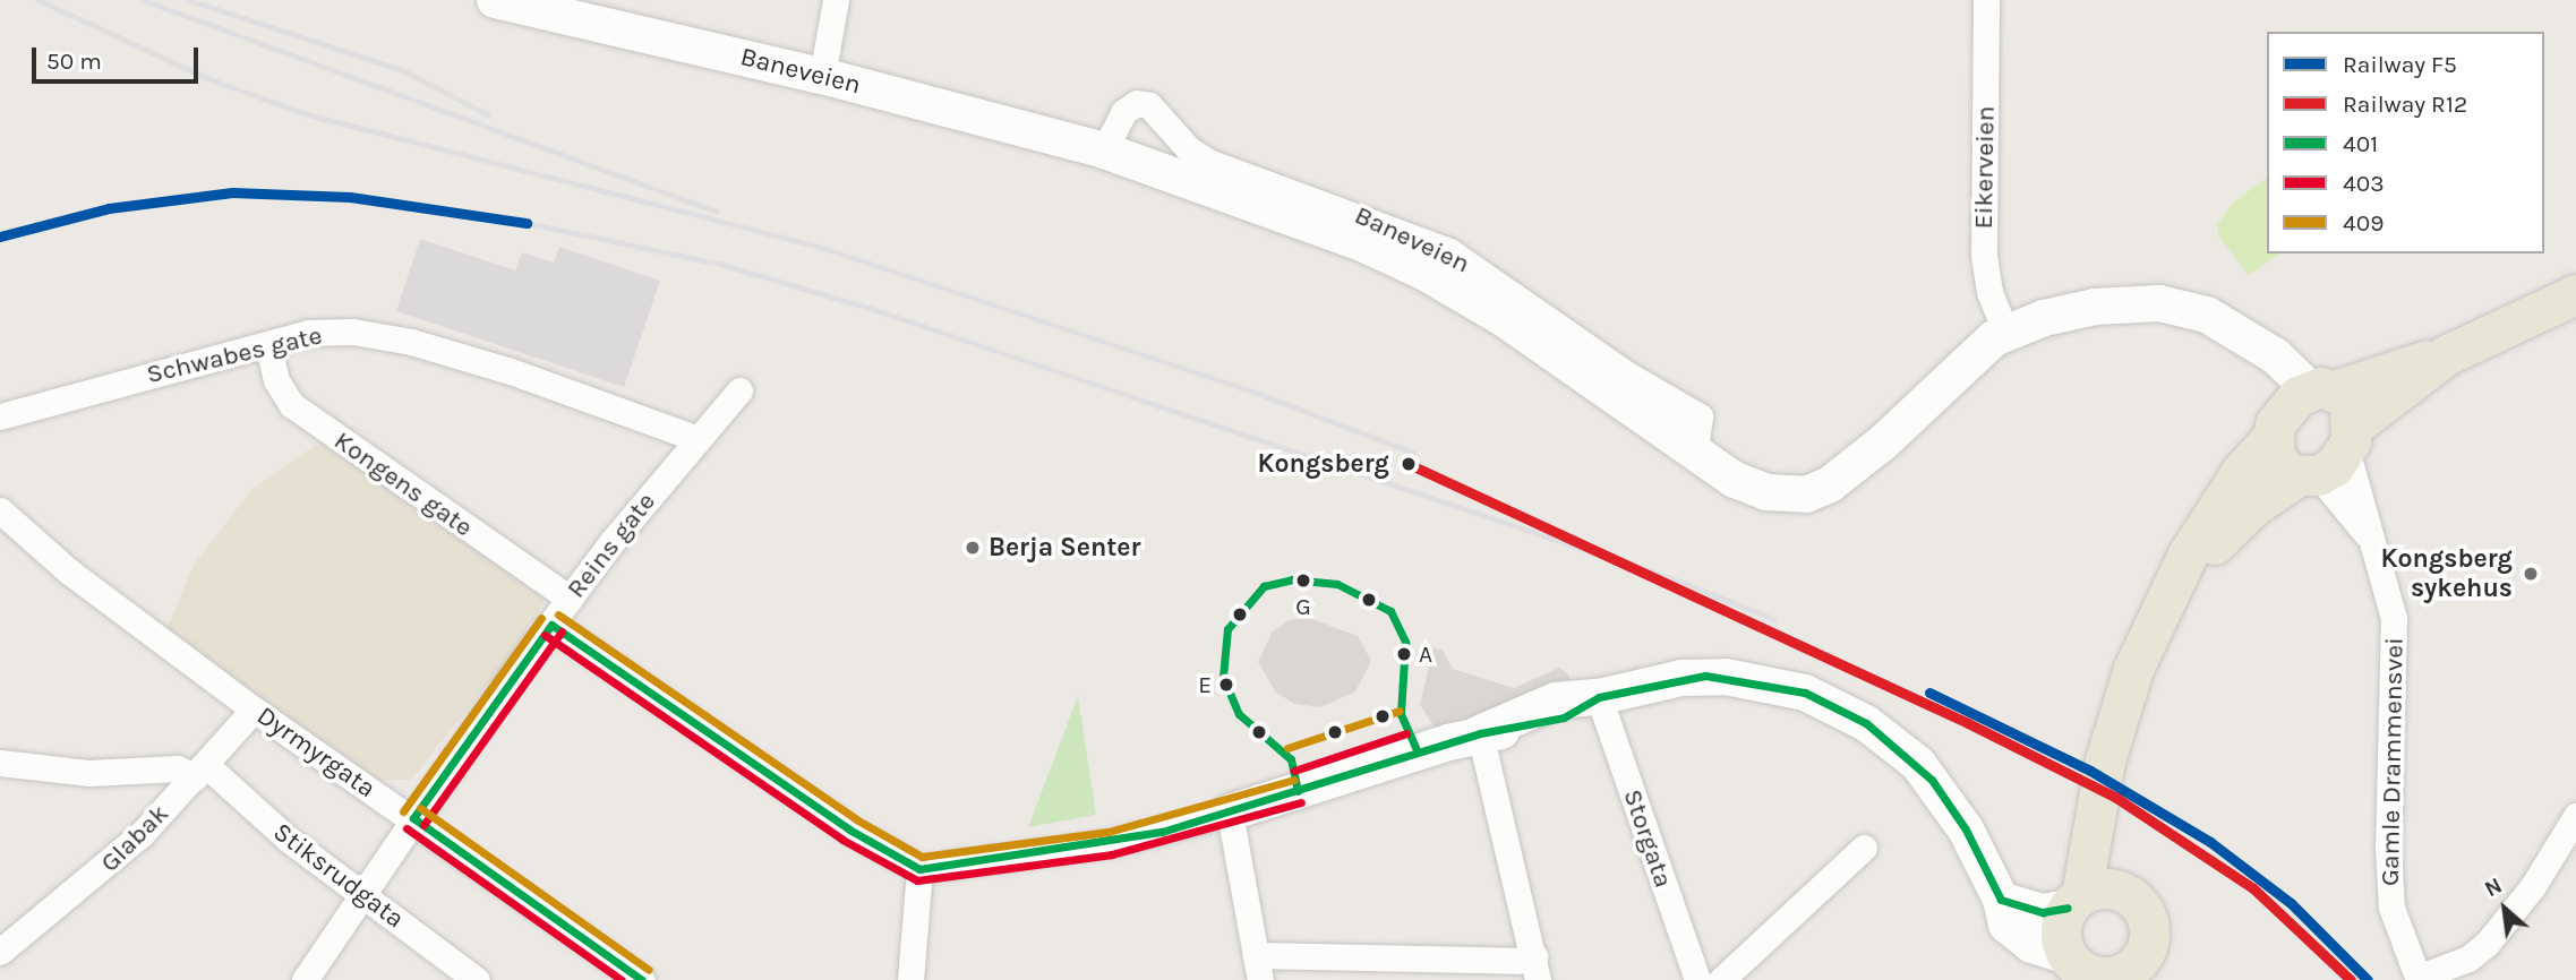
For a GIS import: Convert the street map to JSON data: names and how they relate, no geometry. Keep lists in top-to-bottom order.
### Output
{
  "streets": {
    "main road": ["Baneveien"],
    "street": [
      "Eikerveien",
      "Schwabes gate",
      "Kongens gate",
      "Reins gate",
      "Dyrmyrgata",
      "Gamle Drammensvei",
      "Glabak",
      "Storgata",
      "Stiksrudgata"
    ]
  },
  "crossings": [
    ["Baneveien", "Eikerveien"],
    ["Schwabes gate", "Kongens gate"],
    ["Schwabes gate", "Reins gate"],
    ["Kongens gate", "Reins gate"],
    ["Reins gate", "Dyrmyrgata"],
    ["Reins gate", "Stiksrudgata"],
    ["Dyrmyrgata", "Glabak"],
    ["Glabak", "Stiksrudgata"]
  ],
  "places": [
    "Kongsberg",
    "Berja Senter",
    "Kongsberg sykehus",
    "G",
    "A",
    "E"
  ],
  "lines": [
    "rail line F5",
    "rail line R12",
    "transit line 401",
    "transit line 409",
    "transit line 403"
  ],
  "legend": [
    "Railway F5",
    "Railway R12",
    "401",
    "403",
    "409"
  ],
  "scale_bar": "50 m",
  "north": "top left"
}
